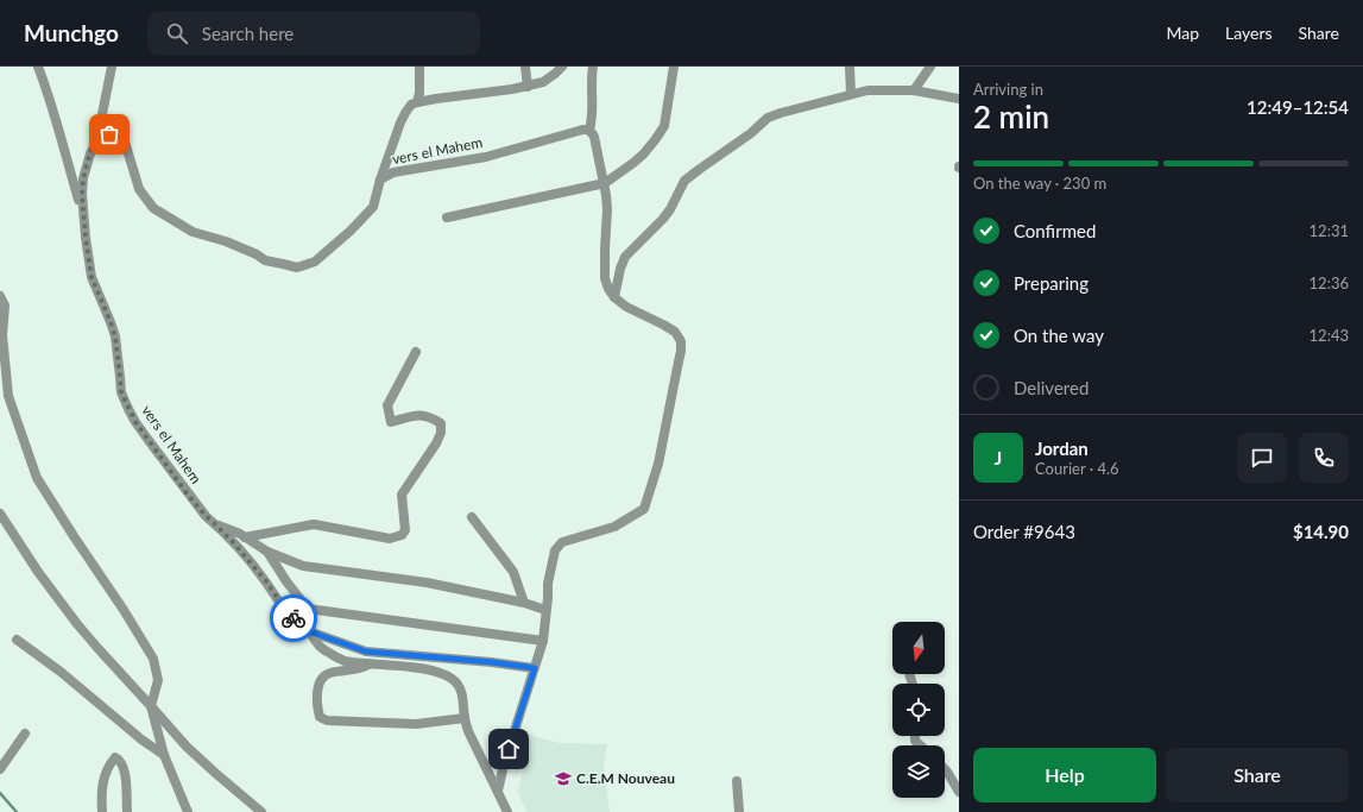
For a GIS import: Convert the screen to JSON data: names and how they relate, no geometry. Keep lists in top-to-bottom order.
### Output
{
  "streets": {
    "street": ["vers el Mahem"]
  },
  "places": {
    "school or university": ["C.E.M Nouveau"]
  },
  "north": "bottom",
  "page": {
    "header": "Munchgo",
    "search": "Search here",
    "nav": ["Map", "Layers", "Share"],
    "heading": ["2 min", "Arriving in", "12:49–12:54"],
    "panel": [
      "Jordan",
      "Courier · 4.6",
      "Order #9643",
      "$14.90"
    ],
    "bar": "On the way · 230 m",
    "list": [
      ["Confirmed", "12:31"],
      ["Preparing", "12:36"],
      ["On the way", "12:43"],
      "Delivered"
    ],
    "round": "J",
    "buttons": ["Help", "Share"]
  }
}
